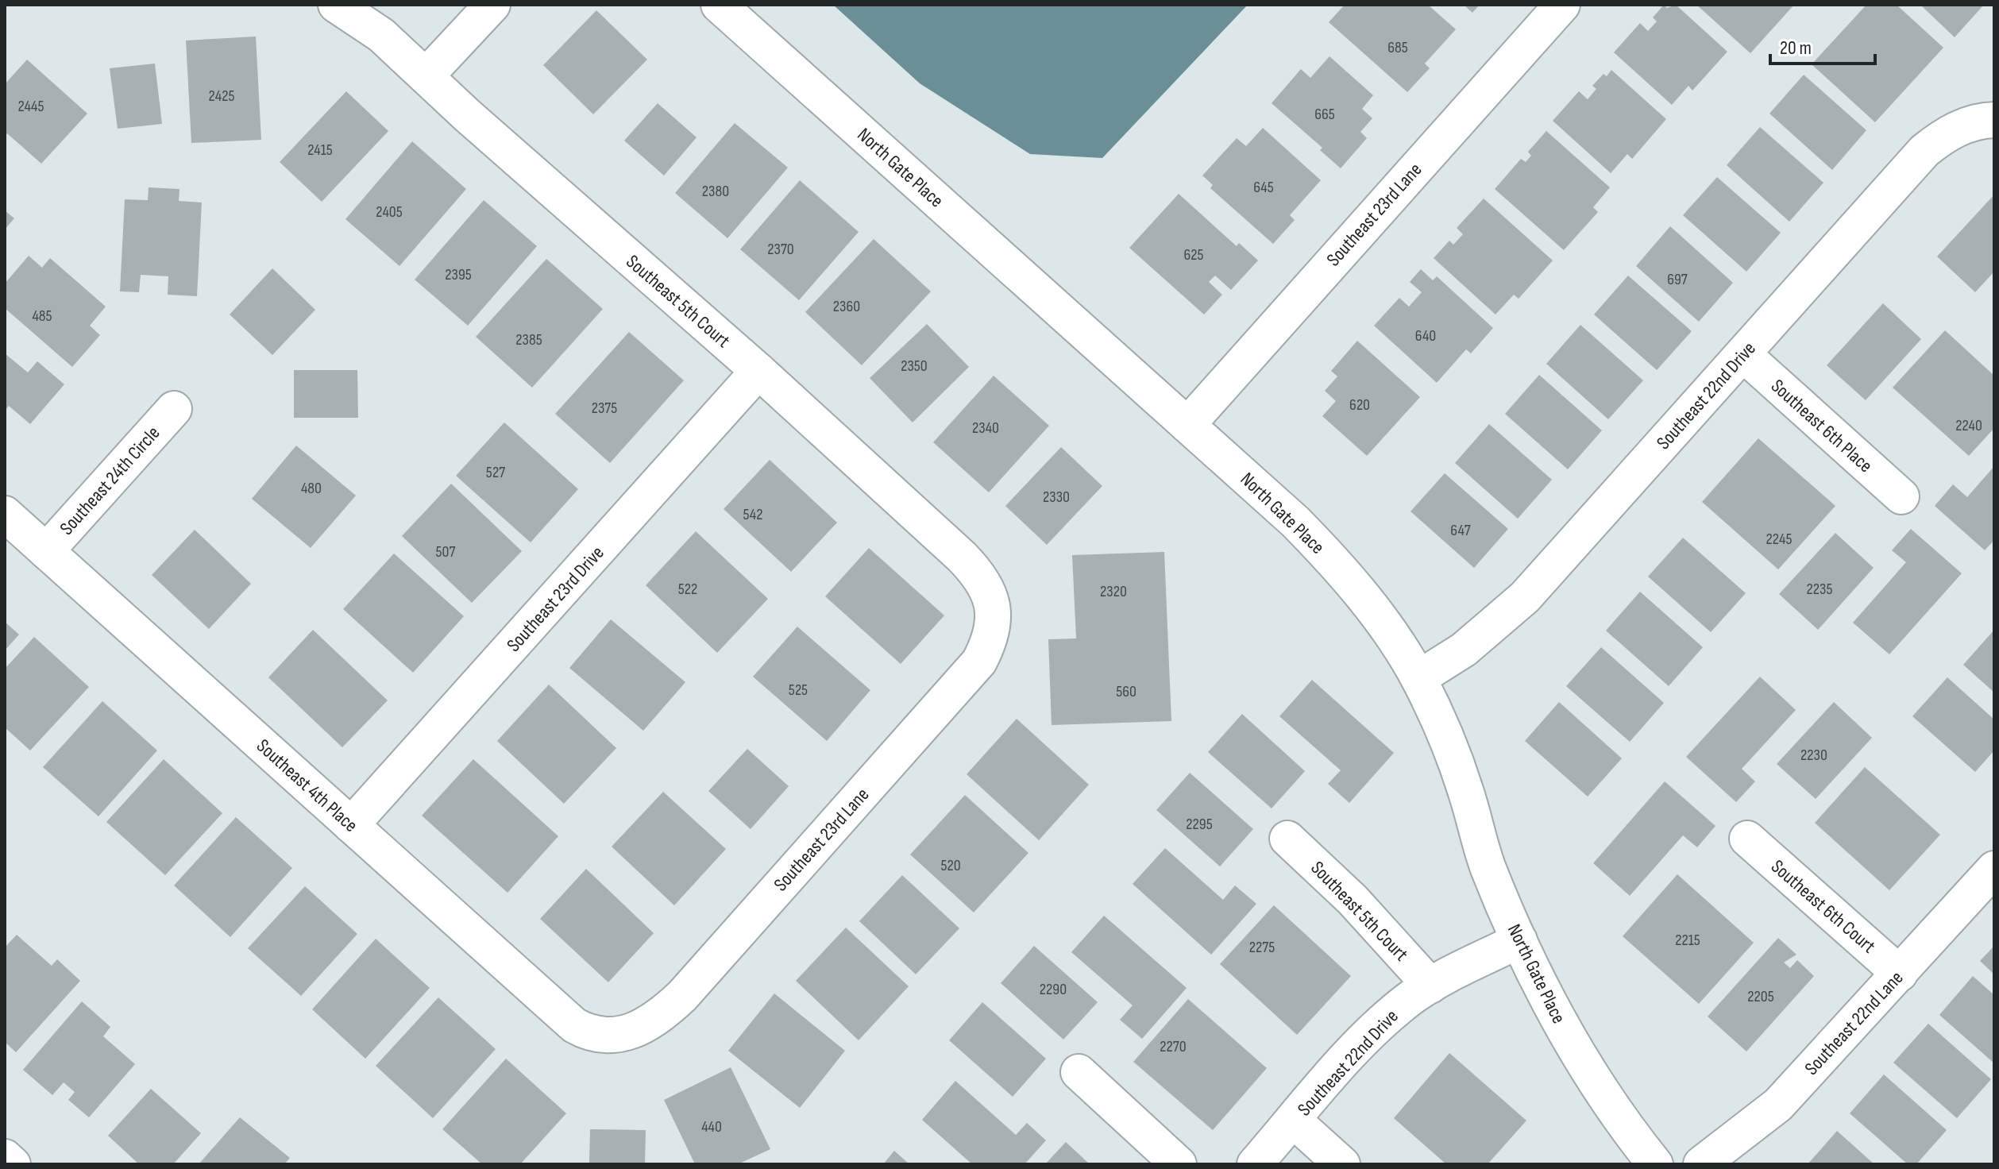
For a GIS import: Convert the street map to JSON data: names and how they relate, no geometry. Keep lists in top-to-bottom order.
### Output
{
  "streets": {
    "street": [
      "North Gate Place",
      "Southeast 23rd Lane",
      "Southeast 5th Court",
      "Southeast 22nd Drive",
      "Southeast 6th Place",
      "Southeast 24th Circle",
      "Southeast 23rd Drive",
      "Southeast 4th Place",
      "Southeast 6th Court",
      "Southeast 22nd Lane"
    ]
  },
  "crossings": [
    ["North Gate Place", "Southeast 23rd Lane"],
    ["North Gate Place", "Southeast 22nd Drive"],
    ["Southeast 23rd Lane", "Southeast 5th Court"],
    ["Southeast 23rd Lane", "Southeast 4th Place"],
    ["Southeast 5th Court", "Southeast 22nd Drive"],
    ["Southeast 5th Court", "Southeast 23rd Drive"],
    ["Southeast 22nd Drive", "Southeast 6th Place"],
    ["Southeast 24th Circle", "Southeast 4th Place"],
    ["Southeast 23rd Drive", "Southeast 4th Place"],
    ["Southeast 6th Court", "Southeast 22nd Lane"]
  ],
  "house_numbers": [
    "685",
    "2425",
    "2445",
    "665",
    "2415",
    "645",
    "2380",
    "2405",
    "2370",
    "625",
    "2395",
    "697",
    "2360",
    "485",
    "640",
    "2385",
    "2350",
    "620",
    "2375",
    "2240",
    "2340",
    "527",
    "480",
    "2330",
    "542",
    "647",
    "2245",
    "507",
    "522",
    "2235",
    "2320",
    "525",
    "560",
    "2230",
    "2295",
    "520",
    "2215",
    "2275",
    "2290",
    "2205",
    "2270",
    "440"
  ],
  "scale_bar": "20 m"
}
